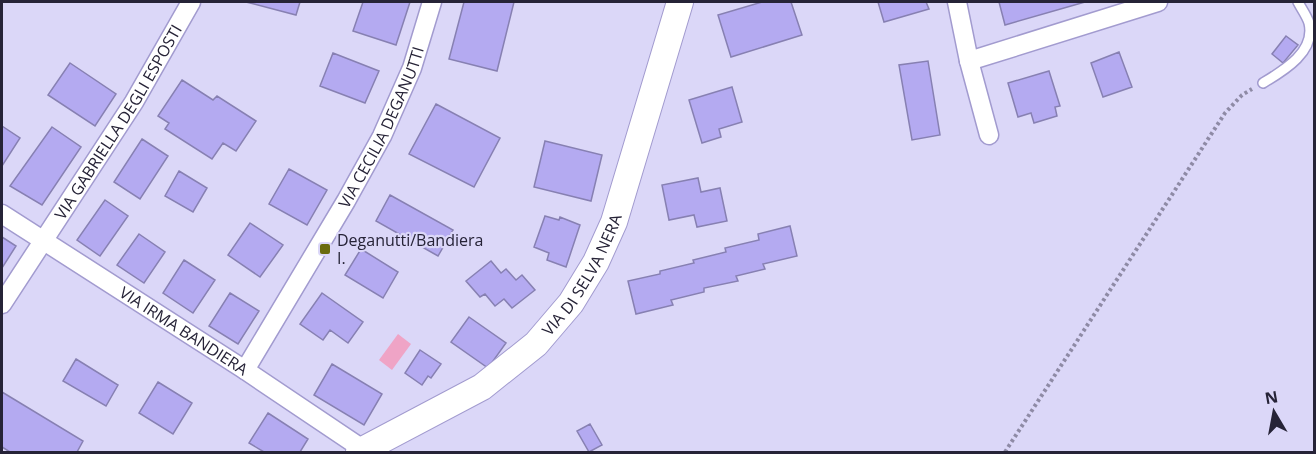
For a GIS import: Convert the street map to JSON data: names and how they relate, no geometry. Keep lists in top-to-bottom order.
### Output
{
  "streets": {
    "street": [
      "VIA GABRIELLA DEGLI ESPOSTI",
      "VIA CECILIA DEGANUTTI",
      "VIA DI SELVA NERA",
      "VIA IRMA BANDIERA"
    ]
  },
  "crossings": [
    ["VIA GABRIELLA DEGLI ESPOSTI", "VIA IRMA BANDIERA"],
    ["VIA CECILIA DEGANUTTI", "VIA IRMA BANDIERA"],
    ["VIA DI SELVA NERA", "VIA IRMA BANDIERA"]
  ],
  "places": {
    "transit": ["Deganutti/Bandiera I."]
  },
  "north": "top"
}
